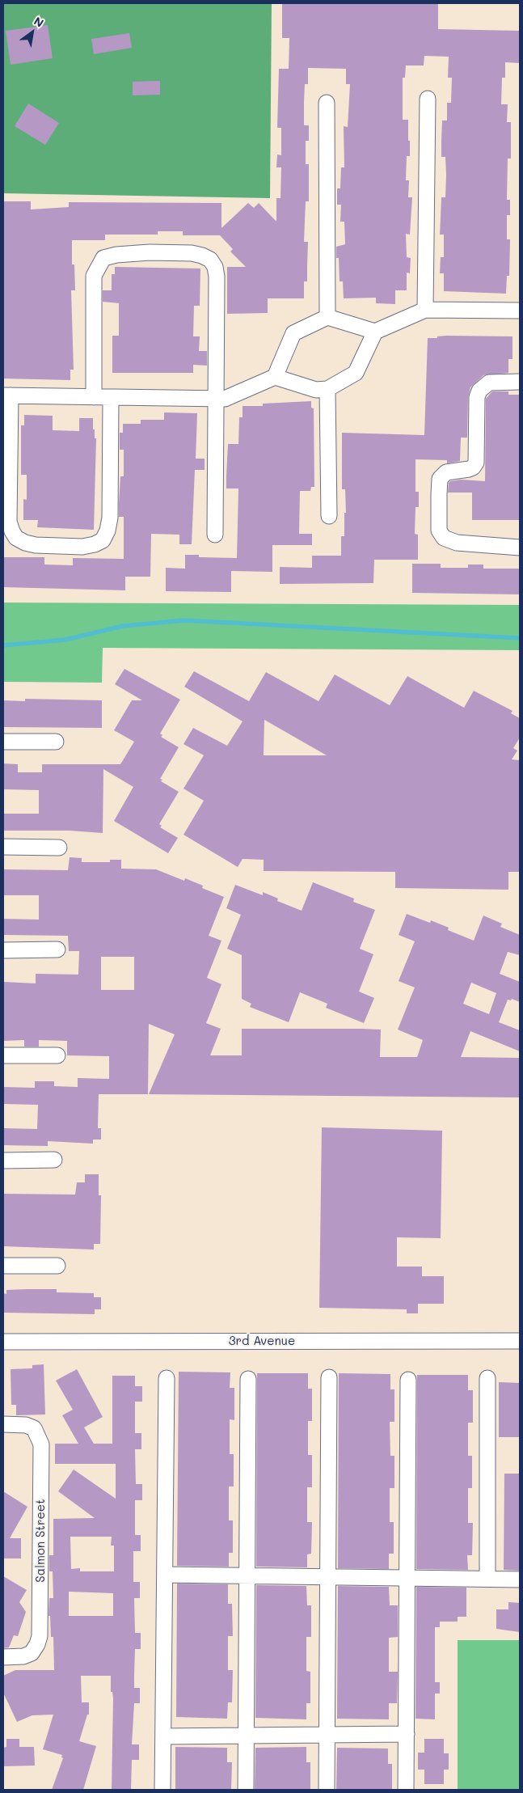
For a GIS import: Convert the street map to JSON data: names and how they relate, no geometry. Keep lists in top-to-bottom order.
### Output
{
  "streets": {
    "street": ["3rd Avenue", "Salmon Street"]
  },
  "north": "top right"
}
